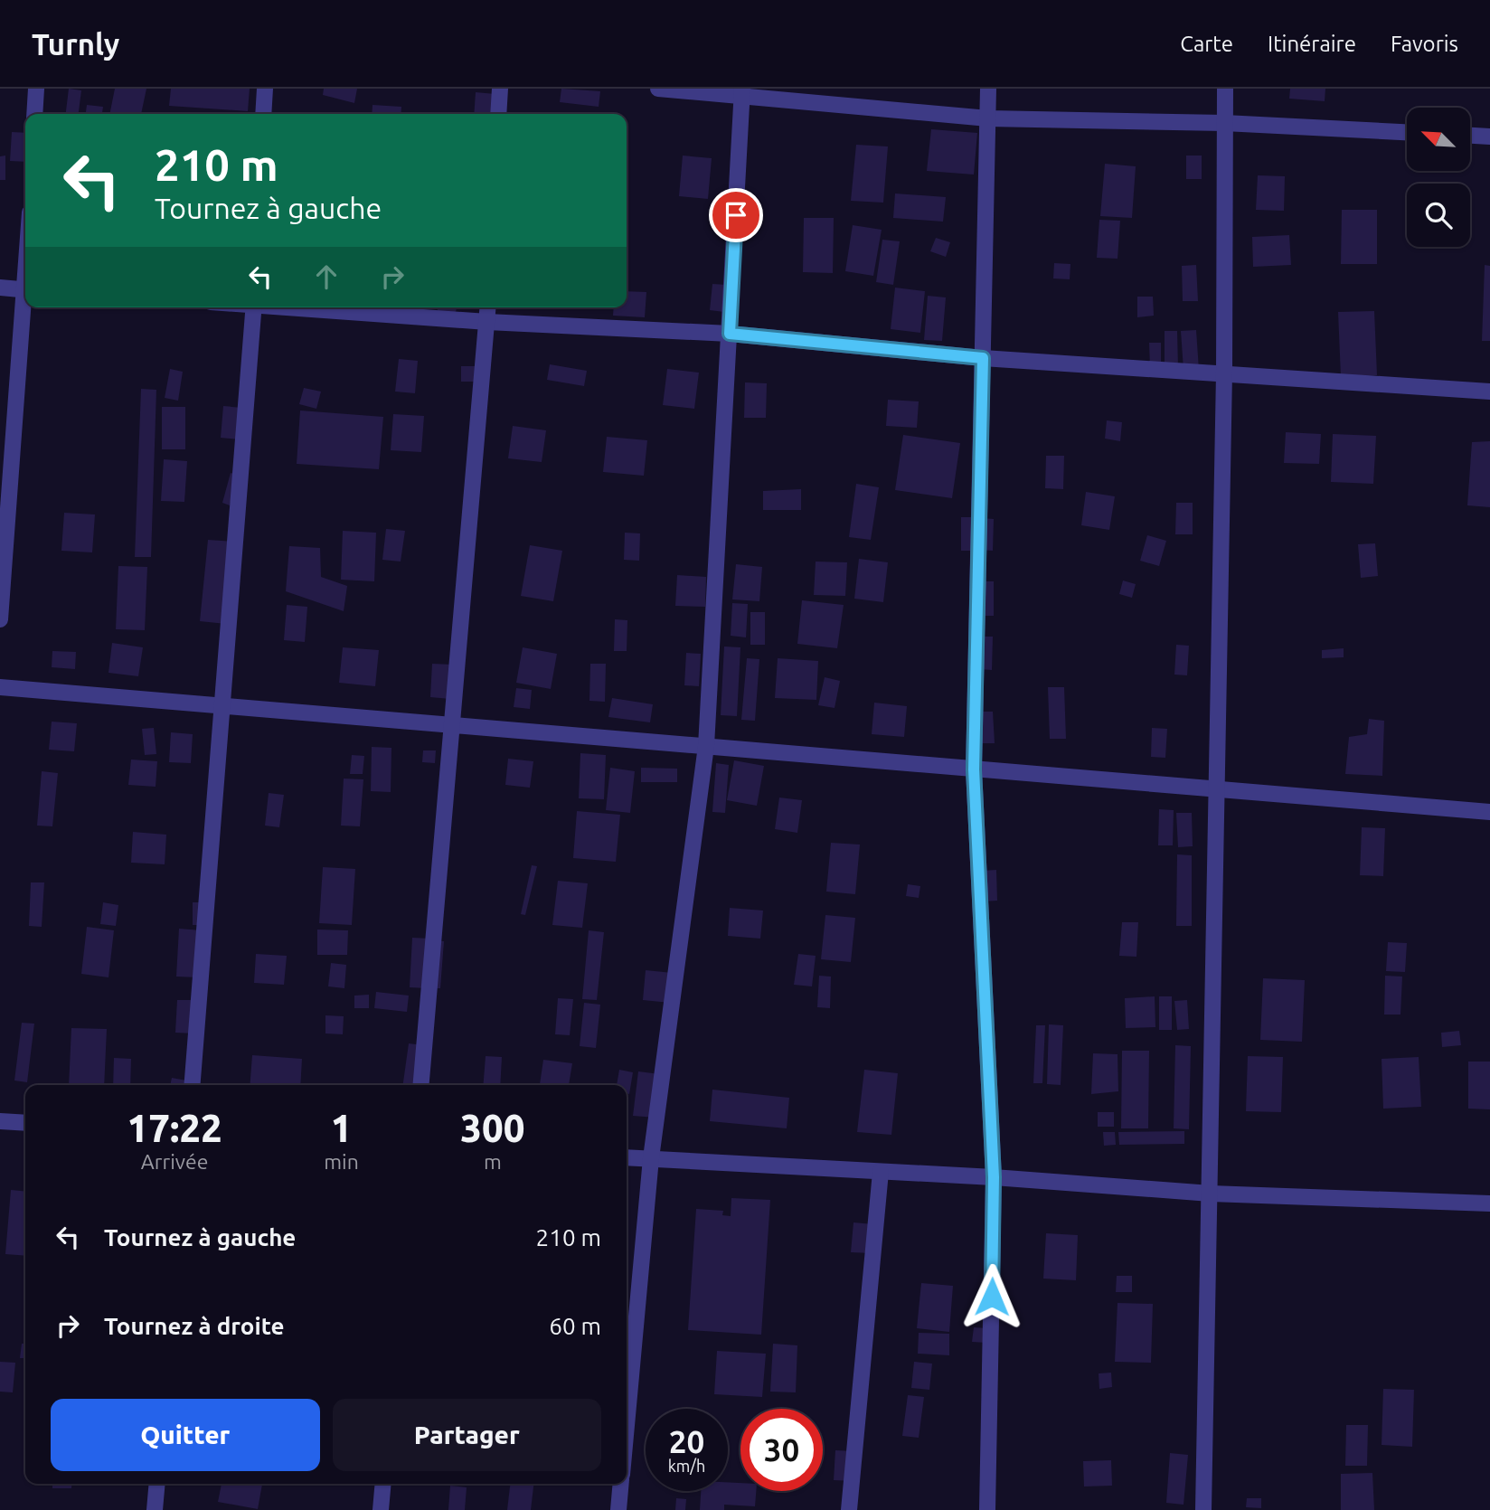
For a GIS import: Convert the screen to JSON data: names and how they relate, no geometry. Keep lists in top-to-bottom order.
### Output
{
  "north": "top left",
  "page": {
    "header": "Turnly",
    "nav": ["Carte", "Itinéraire", "Favoris"],
    "turn": ["210 m", "Tournez à gauche"],
    "eta": [
      "17:22",
      "Arrivée",
      "1",
      "min",
      "300",
      "m"
    ],
    "list": [
      {
        "name": "Tournez à gauche",
        "value": "210 m"
      },
      {
        "name": "Tournez à droite",
        "value": "60 m"
      }
    ],
    "buttons": ["Quitter", "Partager"],
    "speed": "20 km/h",
    "limit": "30"
  }
}
